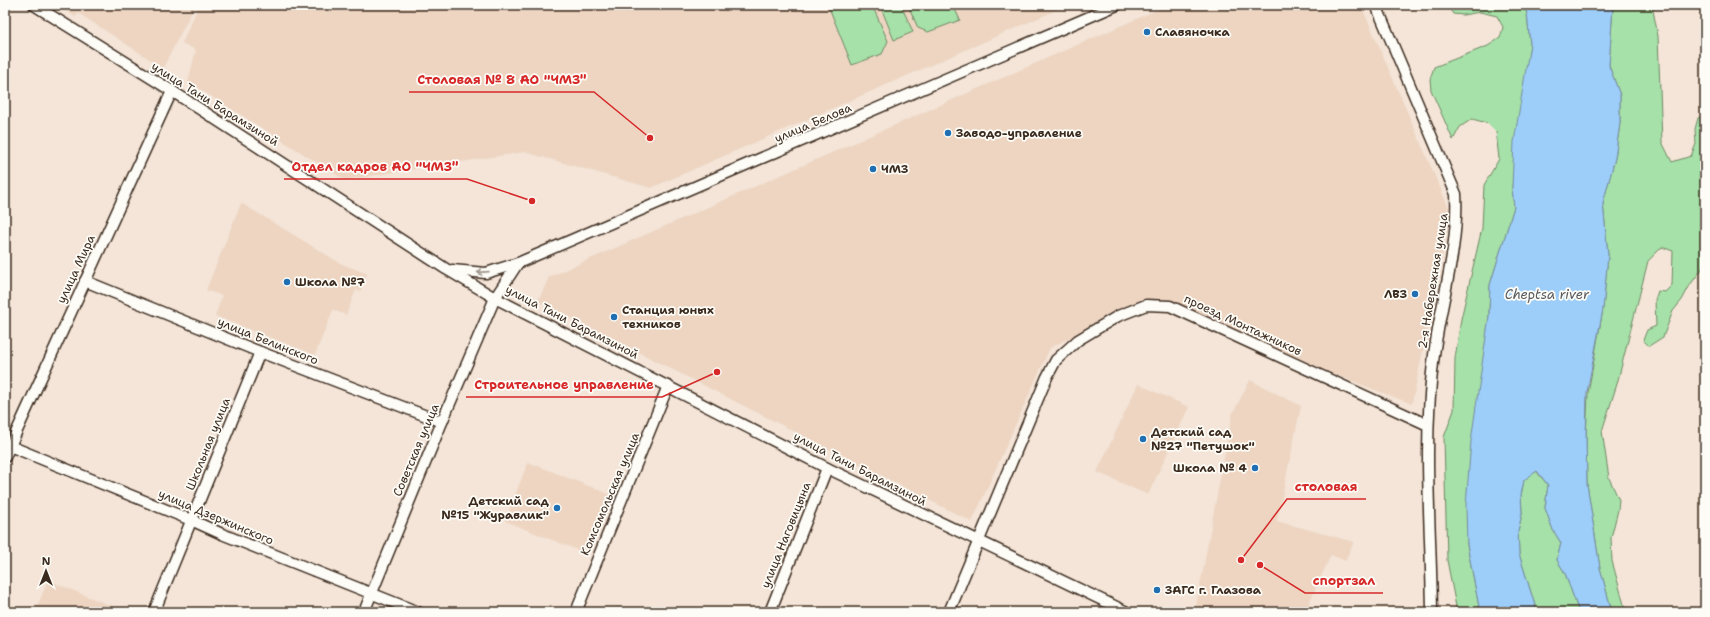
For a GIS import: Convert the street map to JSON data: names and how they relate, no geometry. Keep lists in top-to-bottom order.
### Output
{
  "streets": {
    "street": [
      "улица Тани Барамзиной",
      "улица Белова",
      "улица Мира",
      "2-я Набережная улица",
      "проезд Монтажников",
      "улица Белинского",
      "Школьная улица",
      "Советская улица",
      "Комсомольская улица",
      "улица Дзержинского",
      "улица Наговицына"
    ]
  },
  "crossings": [
    ["улица Тани Барамзиной", "улица Белова"],
    ["улица Тани Барамзиной", "улица Мира"],
    ["улица Тани Барамзиной", "проезд Монтажников"],
    ["улица Тани Барамзиной", "Советская улица"],
    ["улица Тани Барамзиной", "Комсомольская улица"],
    ["улица Тани Барамзиной", "улица Наговицына"],
    ["улица Мира", "улица Белинского"],
    ["улица Мира", "улица Дзержинского"],
    ["2-я Набережная улица", "проезд Монтажников"],
    ["улица Белинского", "Школьная улица"],
    ["улица Белинского", "Советская улица"],
    ["Школьная улица", "улица Дзержинского"],
    ["Советская улица", "улица Дзержинского"]
  ],
  "water": ["Cheptsa river"],
  "places": [
    "Славяночка",
    "Заводо-управление",
    "Столовая № 8 АО \"ЧМЗ\"",
    "ЧМЗ",
    "Отдел кадров АО \"ЧМЗ\"",
    "Школа №7",
    "ЛВЗ",
    "Станция юных техников",
    "Строительное управление",
    "Детский сад №27 \"Петушок\"",
    "Школа № 4",
    "Детский сад №15 \"Журавлик\"",
    "столовая",
    "спортзал",
    "ЗАГС г. Глазова"
  ],
  "north": "top"
}
